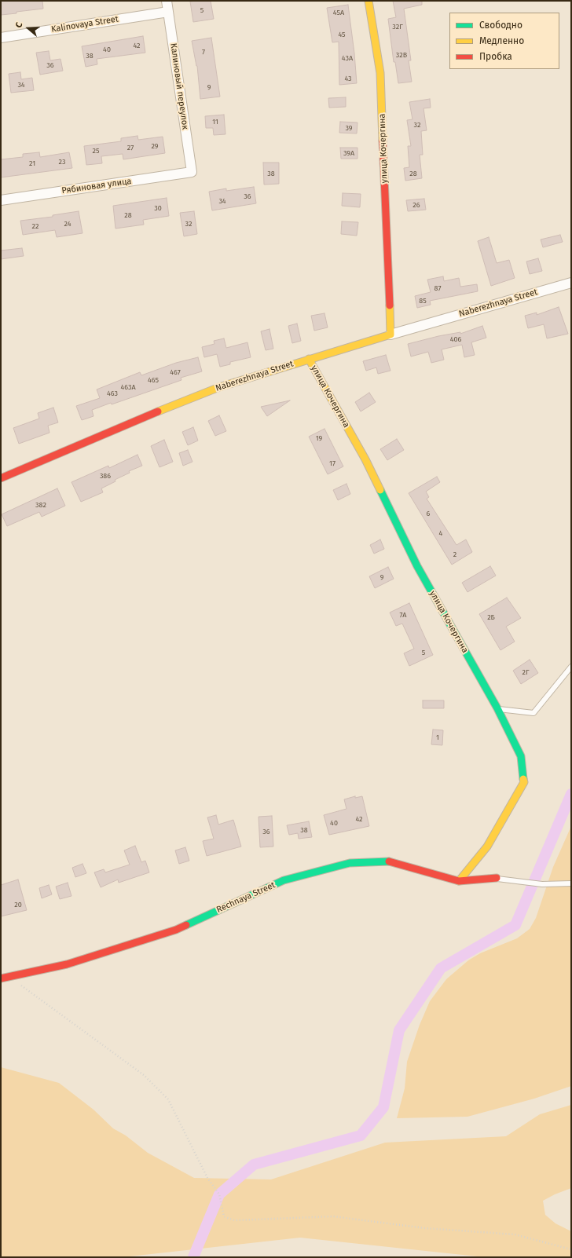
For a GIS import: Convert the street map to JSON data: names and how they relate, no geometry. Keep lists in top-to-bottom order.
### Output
{
  "streets": {
    "street": [
      "Kalinovaya Street",
      "Калиновый переулок",
      "улица Кочергина",
      "Рябиновая улица",
      "Naberezhnaya Street",
      "Rechnaya Street"
    ]
  },
  "crossings": [
    ["Kalinovaya Street", "Калиновый переулок"],
    ["Калиновый переулок", "Рябиновая улица"],
    ["улица Кочергина", "Naberezhnaya Street"],
    ["улица Кочергина", "Rechnaya Street"]
  ],
  "house_numbers": [
    "5",
    "45А",
    "32Г",
    "45",
    "42",
    "40",
    "7",
    "32В",
    "38",
    "43А",
    "36",
    "43",
    "34",
    "9",
    "11",
    "32",
    "39",
    "29",
    "27",
    "25",
    "39А",
    "23",
    "21",
    "38",
    "28",
    "36",
    "34",
    "26",
    "30",
    "28",
    "24",
    "32",
    "22",
    "87",
    "85",
    "406",
    "467",
    "465",
    "463А",
    "463",
    "19",
    "17",
    "386",
    "382",
    "6",
    "4",
    "2",
    "9",
    "7А",
    "2Б",
    "5",
    "2Г",
    "1",
    "42",
    "40",
    "38",
    "36",
    "20"
  ],
  "legend": ["Свободно", "Медленно", "Пробка"],
  "north": "left"
}
